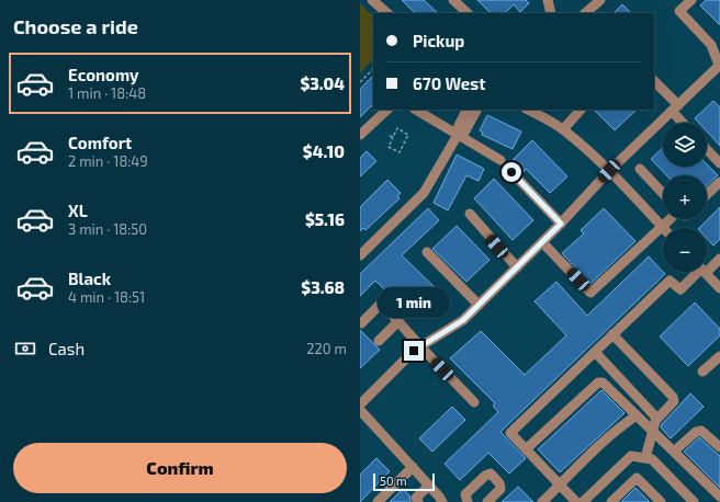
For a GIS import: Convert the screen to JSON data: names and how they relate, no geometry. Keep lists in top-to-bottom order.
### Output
{
  "scale_bar": "50 m",
  "page": {
    "heading": "Choose a ride",
    "banner": ["Pickup", "670 West"],
    "list": [
      {
        "name": "Economy",
        "note": "1 min · 18:48",
        "value": "$3.04"
      },
      {
        "name": "Comfort",
        "note": "2 min · 18:49",
        "value": "$4.10"
      },
      {
        "name": "XL",
        "note": "3 min · 18:50",
        "value": "$5.16"
      },
      {
        "name": "Black",
        "note": "4 min · 18:51",
        "value": "$3.68"
      }
    ],
    "map_buttons": ["+", "−"],
    "bubble": "1 min",
    "pay": ["Cash", "220 m"],
    "buttons": "Confirm",
    "scale": "50 m"
  }
}
